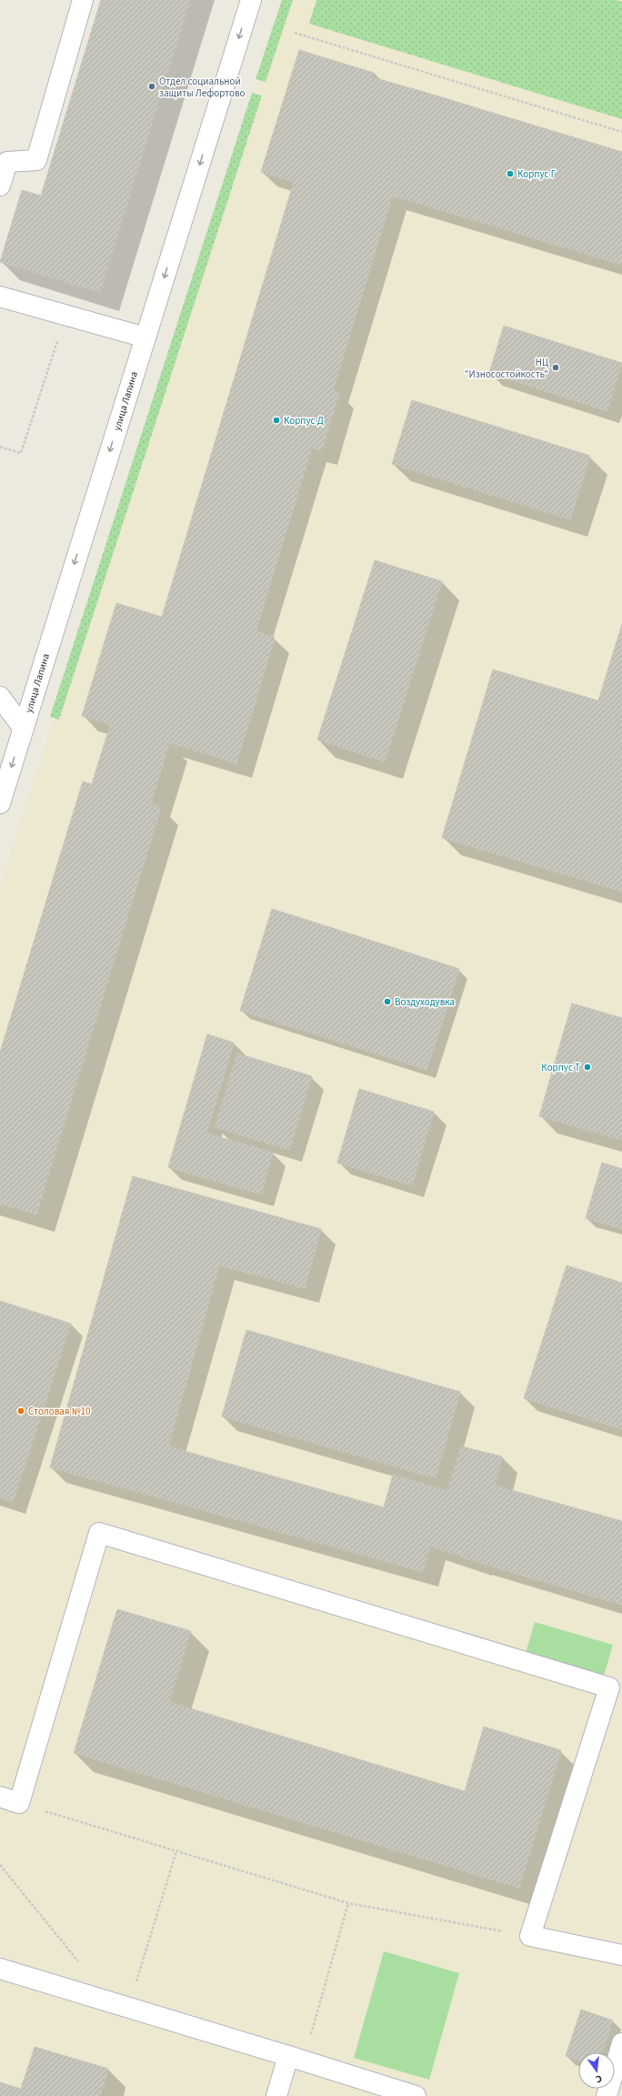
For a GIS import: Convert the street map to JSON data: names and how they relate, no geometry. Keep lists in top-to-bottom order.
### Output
{
  "streets": {
    "street": ["улица Лапина"]
  },
  "one_way": ["улица Лапина"],
  "places": [
    "Отдел социальной защиты Лефортово",
    "Корпус Г",
    "НЦ \"Износостойкость\"",
    "Корпус Д",
    "Воздуходувка",
    "Корпус Т",
    "Столовая №10"
  ],
  "north": "bottom"
}
